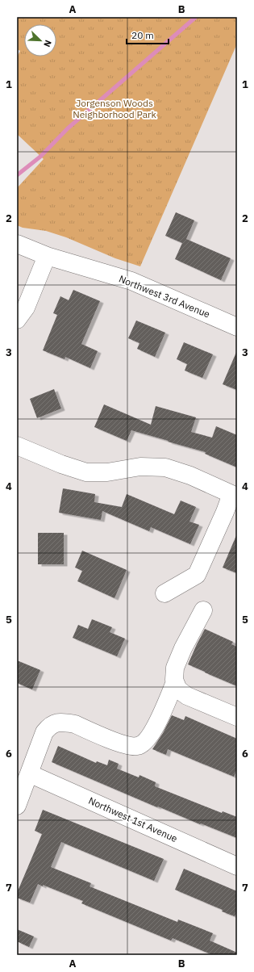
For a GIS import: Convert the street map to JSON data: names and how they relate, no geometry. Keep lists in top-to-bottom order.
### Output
{
  "streets": {
    "street": ["Northwest 3rd Avenue", "Northwest 1st Avenue"]
  },
  "parks": ["Jorgenson Woods Neighborhood Park"],
  "scale_bar": "20 m",
  "north": "bottom right",
  "grid": {
    "columns": ["A", "B"],
    "rows": [
      "1",
      "2",
      "3",
      "4",
      "5",
      "6",
      "7"
    ]
  }
}
